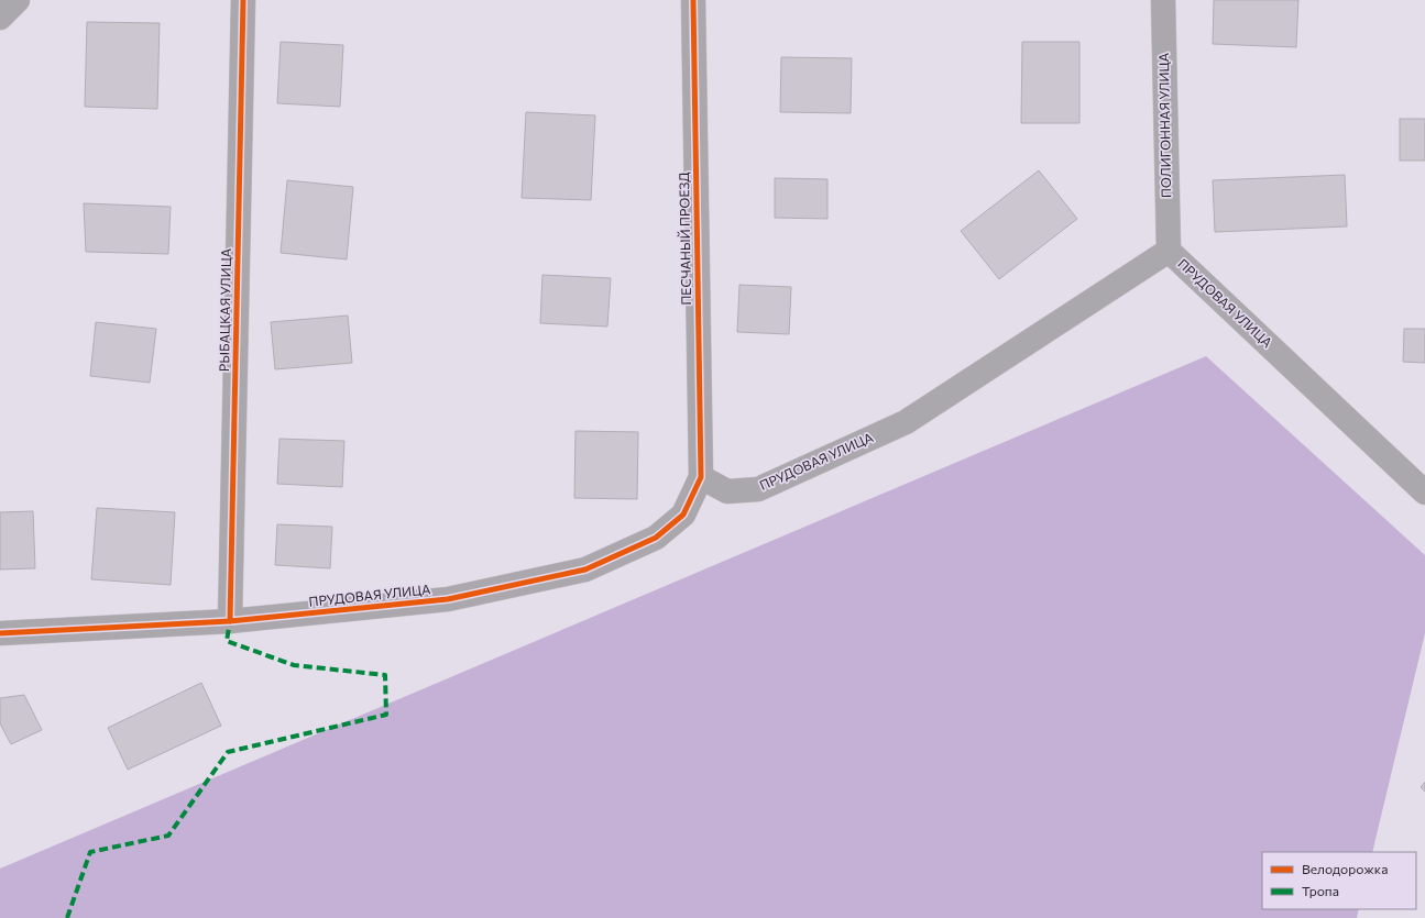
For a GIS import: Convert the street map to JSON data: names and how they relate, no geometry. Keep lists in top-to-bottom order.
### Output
{
  "streets": {
    "street": [
      "ПОЛИГОННАЯ УЛИЦА",
      "ПЕСЧАНЫЙ ПРОЕЗД",
      "ПРУДОВАЯ УЛИЦА",
      "РЫБАЦКАЯ УЛИЦА"
    ]
  },
  "crossings": [
    ["ПОЛИГОННАЯ УЛИЦА", "ПРУДОВАЯ УЛИЦА"],
    ["ПЕСЧАНЫЙ ПРОЕЗД", "ПРУДОВАЯ УЛИЦА"],
    ["ПРУДОВАЯ УЛИЦА", "РЫБАЦКАЯ УЛИЦА"]
  ],
  "legend": ["Велодорожка", "Тропа"]
}
